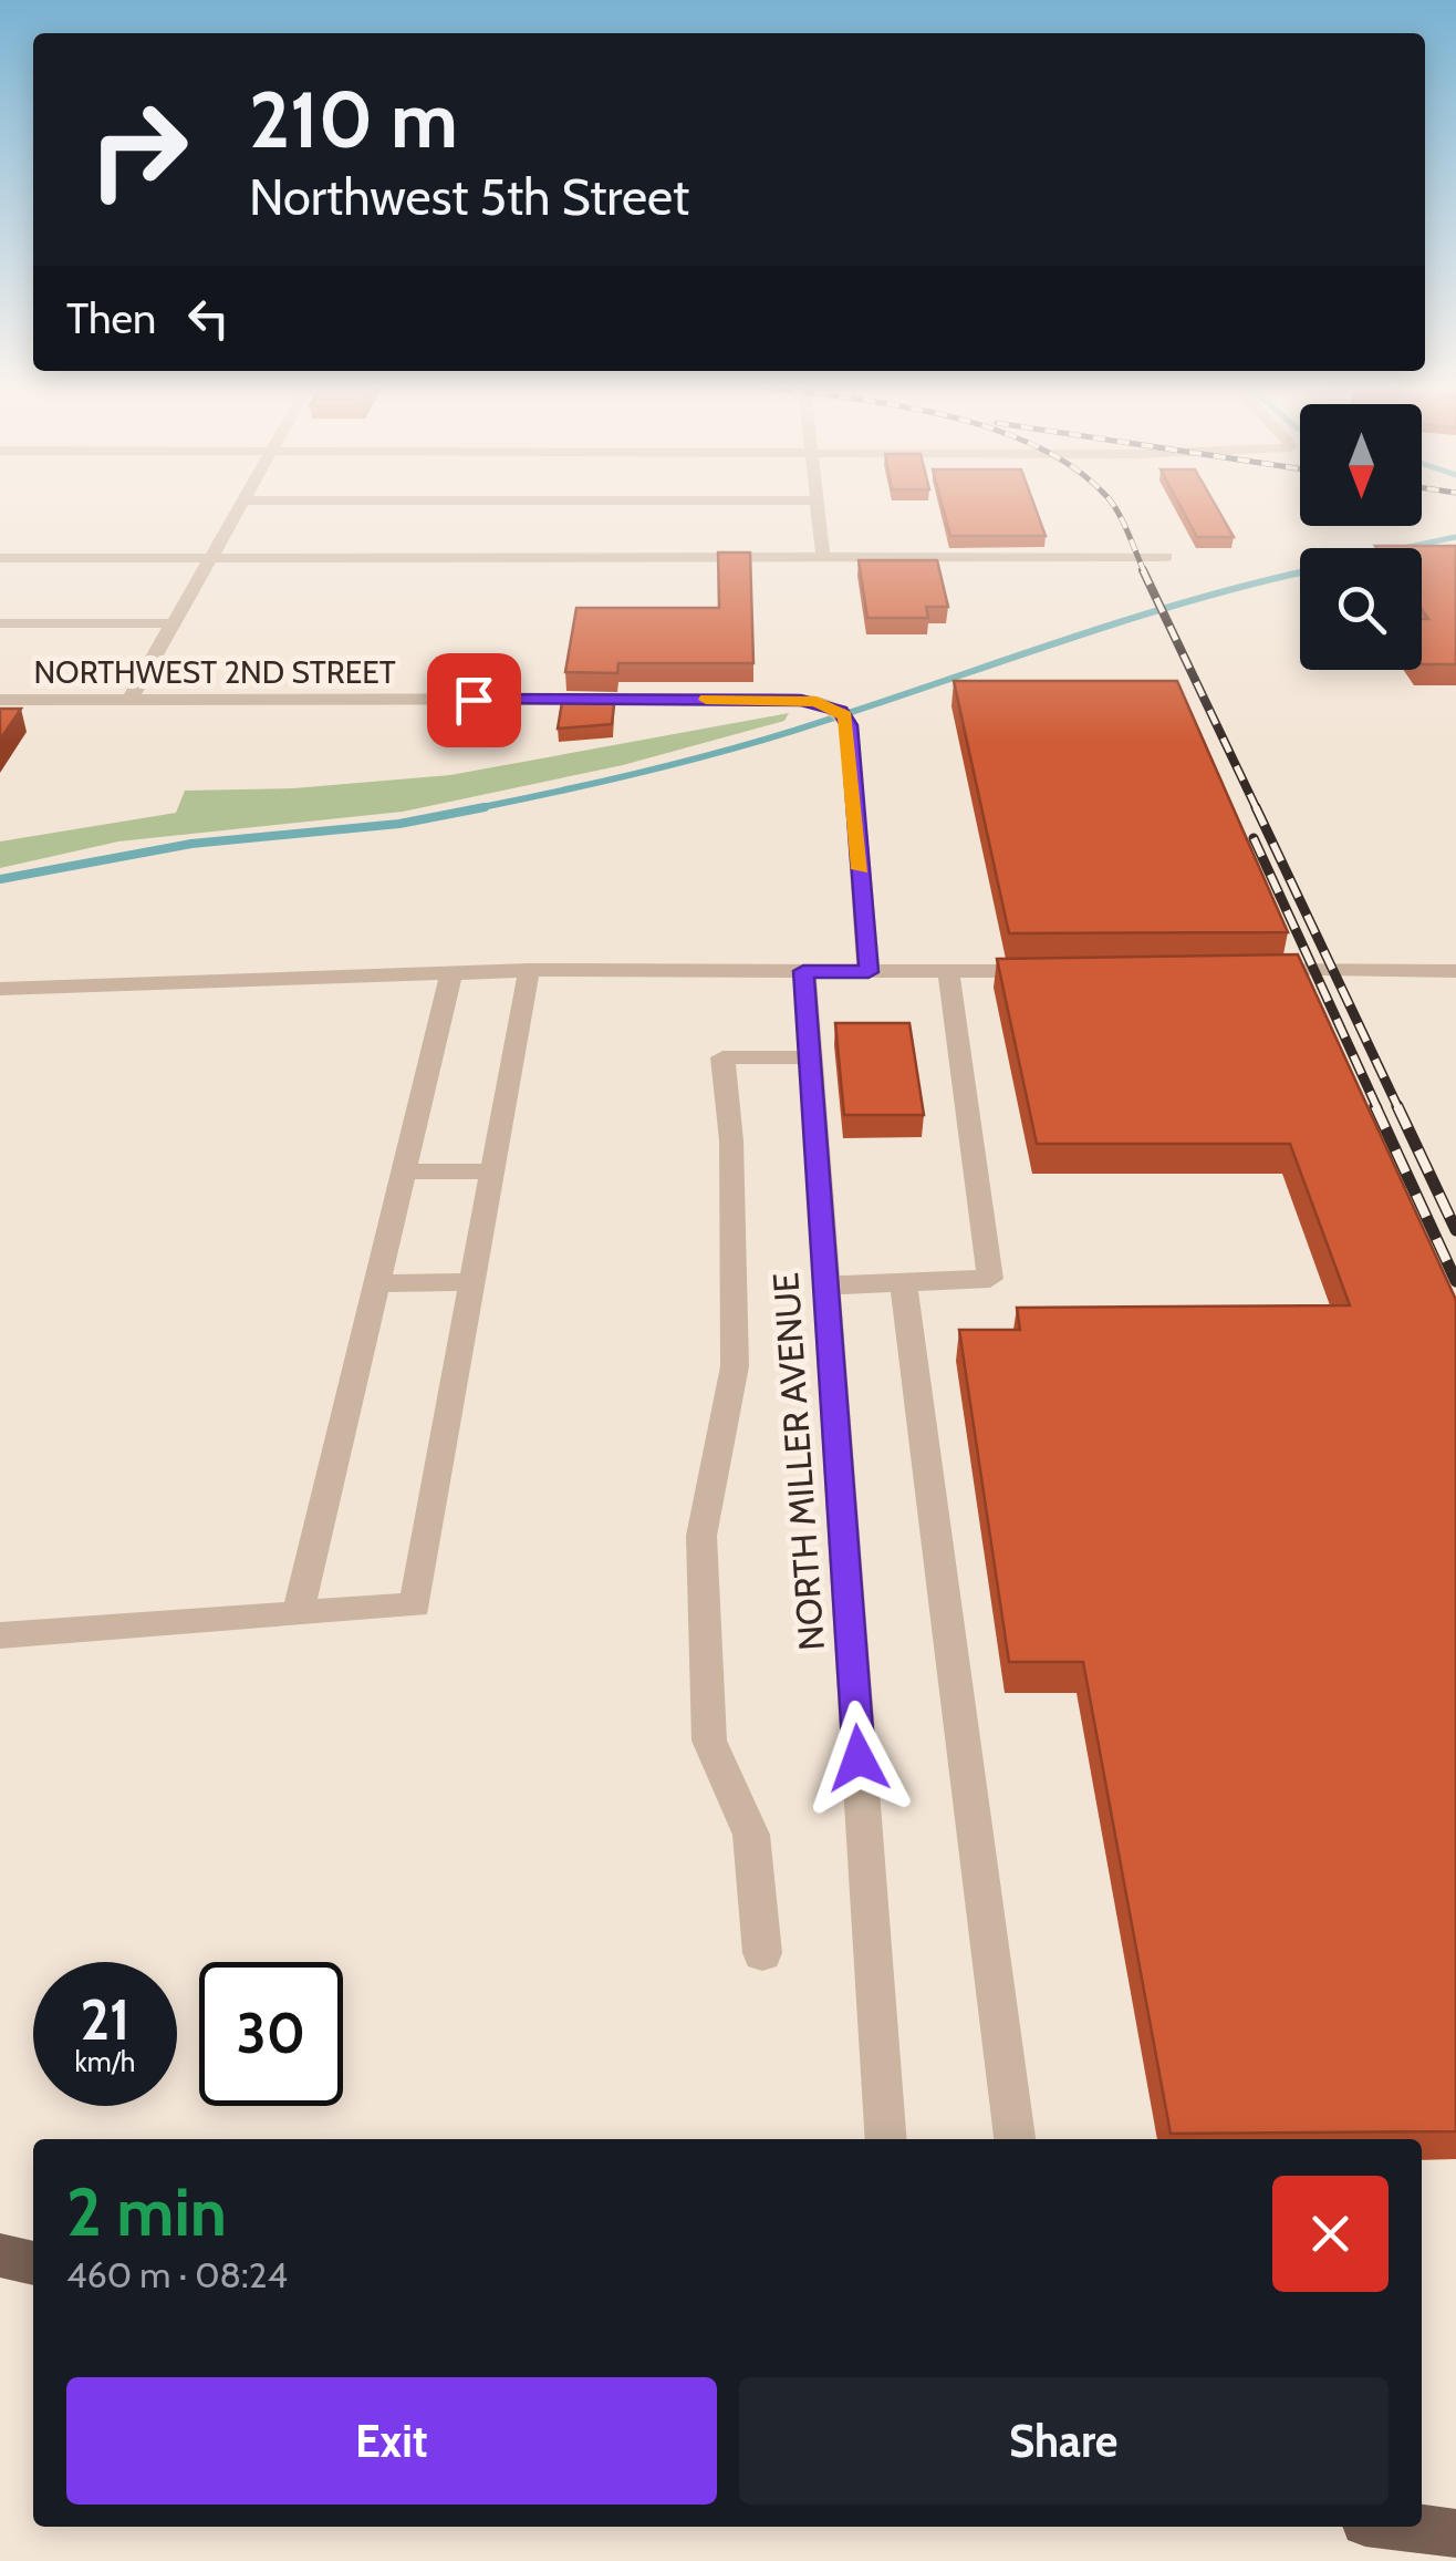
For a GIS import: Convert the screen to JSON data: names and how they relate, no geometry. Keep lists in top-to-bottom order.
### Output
{
  "streets": {
    "street": ["NORTHWEST 2ND STREET", "NORTH MILLER AVENUE"]
  },
  "north": "bottom",
  "page": {
    "turn": ["210 m", "Northwest 5th Street"],
    "then": "Then",
    "speed": "21 km/h",
    "limit": "30",
    "heading": ["2 min", "460 m · 08:24"],
    "buttons": ["Exit", "Share"]
  }
}
